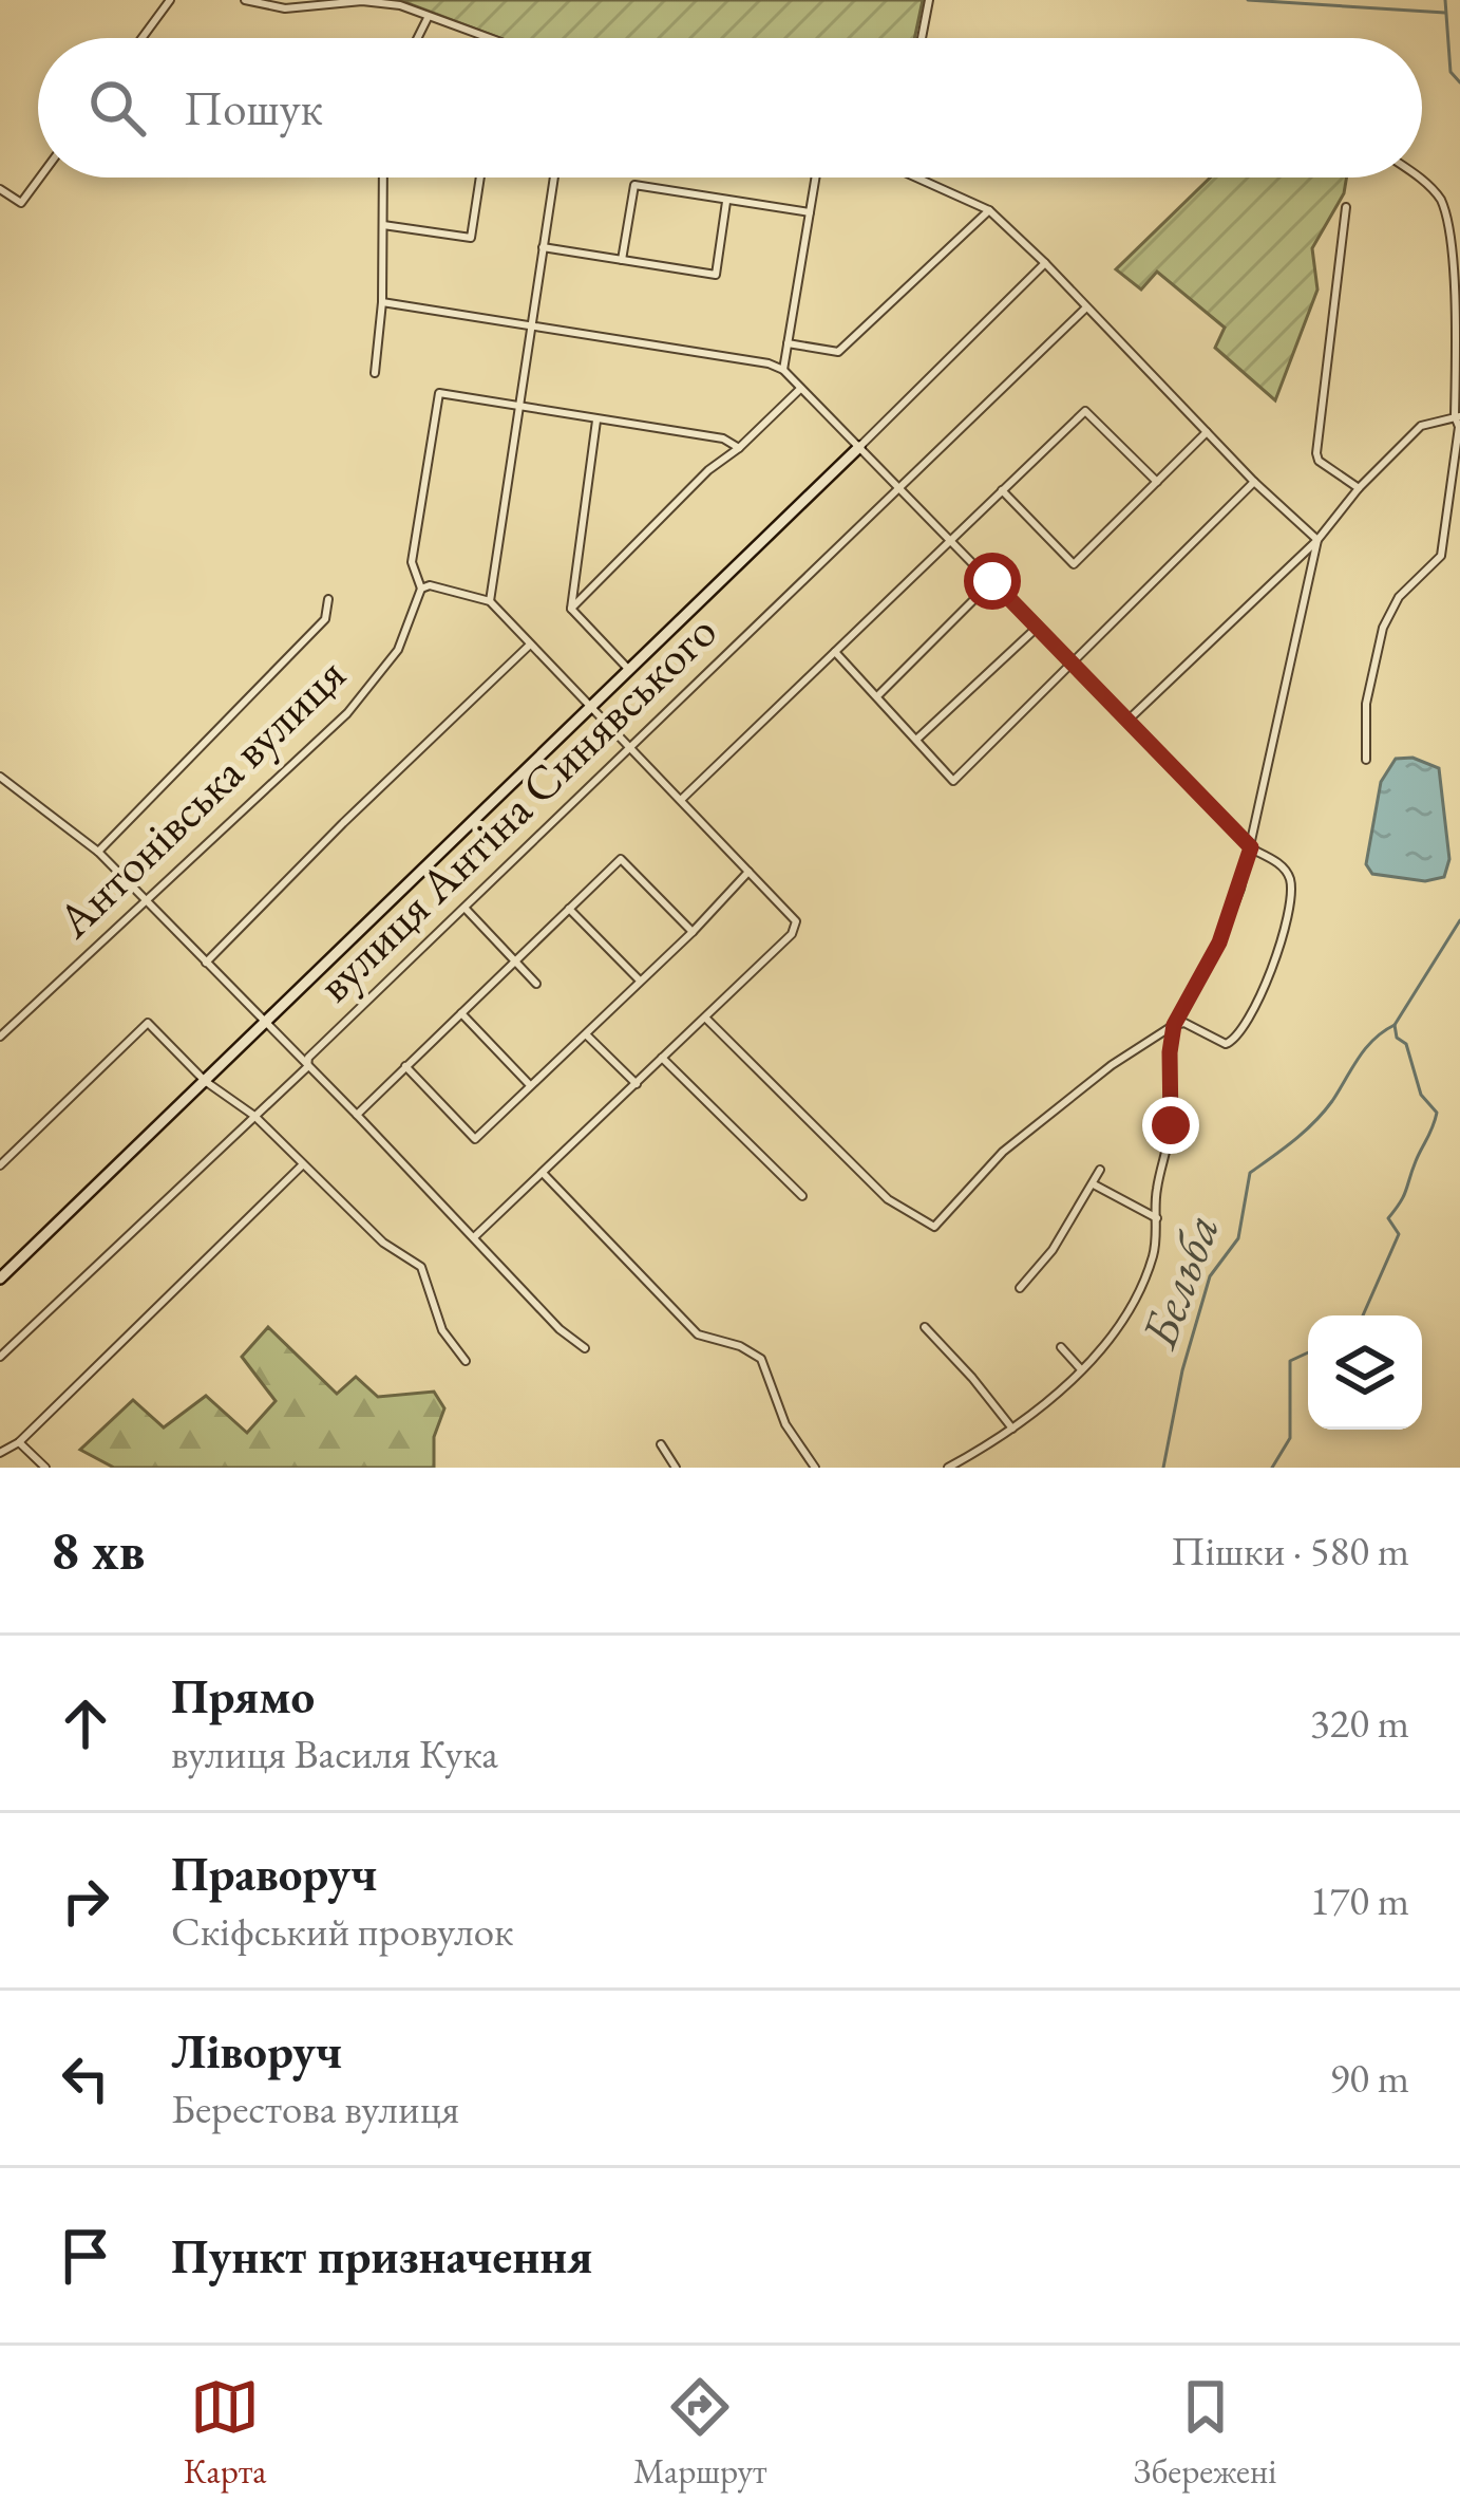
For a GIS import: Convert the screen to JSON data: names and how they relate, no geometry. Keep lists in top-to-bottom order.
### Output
{
  "streets": {
    "street": ["Антонівська вулиця", "вулиця Антіна Синявського"]
  },
  "water": ["Бельба"],
  "page": {
    "search": "Пошук",
    "heading": ["8 хв", "Пішки · 580 m"],
    "list": [
      ["Прямо", "вулиця Василя Кука", "320 m"],
      ["Праворуч", "Скіфський провулок", "170 m"],
      ["Ліворуч", "Берестова вулиця", "90 m"],
      "Пункт призначення"
    ],
    "nav": ["Карта", "Маршрут", "Збережені"]
  }
}
